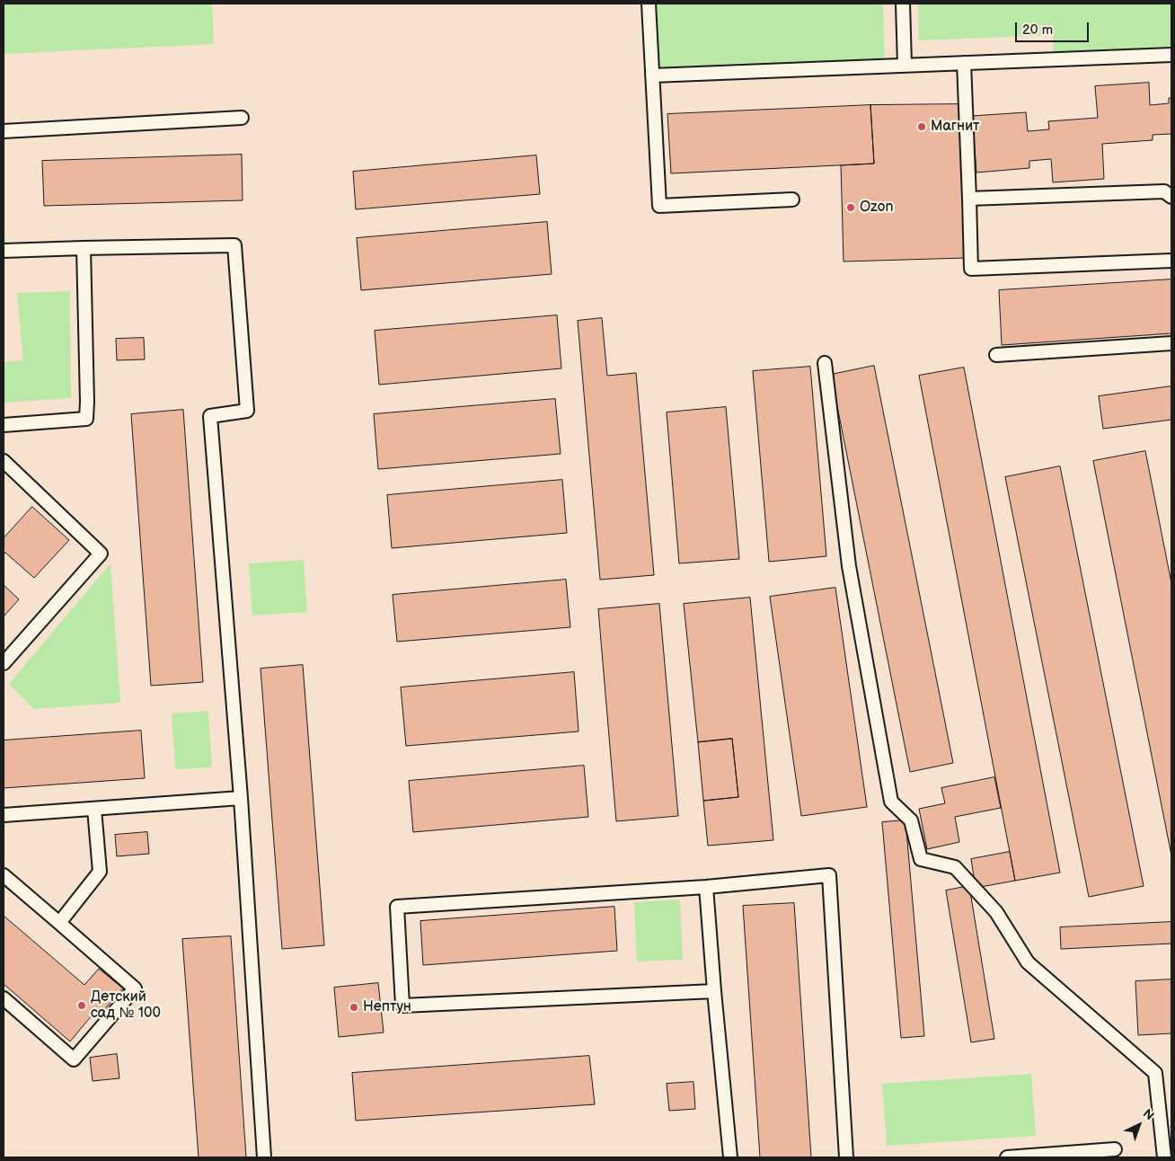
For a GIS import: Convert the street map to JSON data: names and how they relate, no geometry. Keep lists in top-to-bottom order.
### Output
{
  "places": [
    "Магнит",
    "Ozon",
    "Детский сад № 100",
    "Нептун"
  ],
  "scale_bar": "20 m",
  "north": "top right"
}
